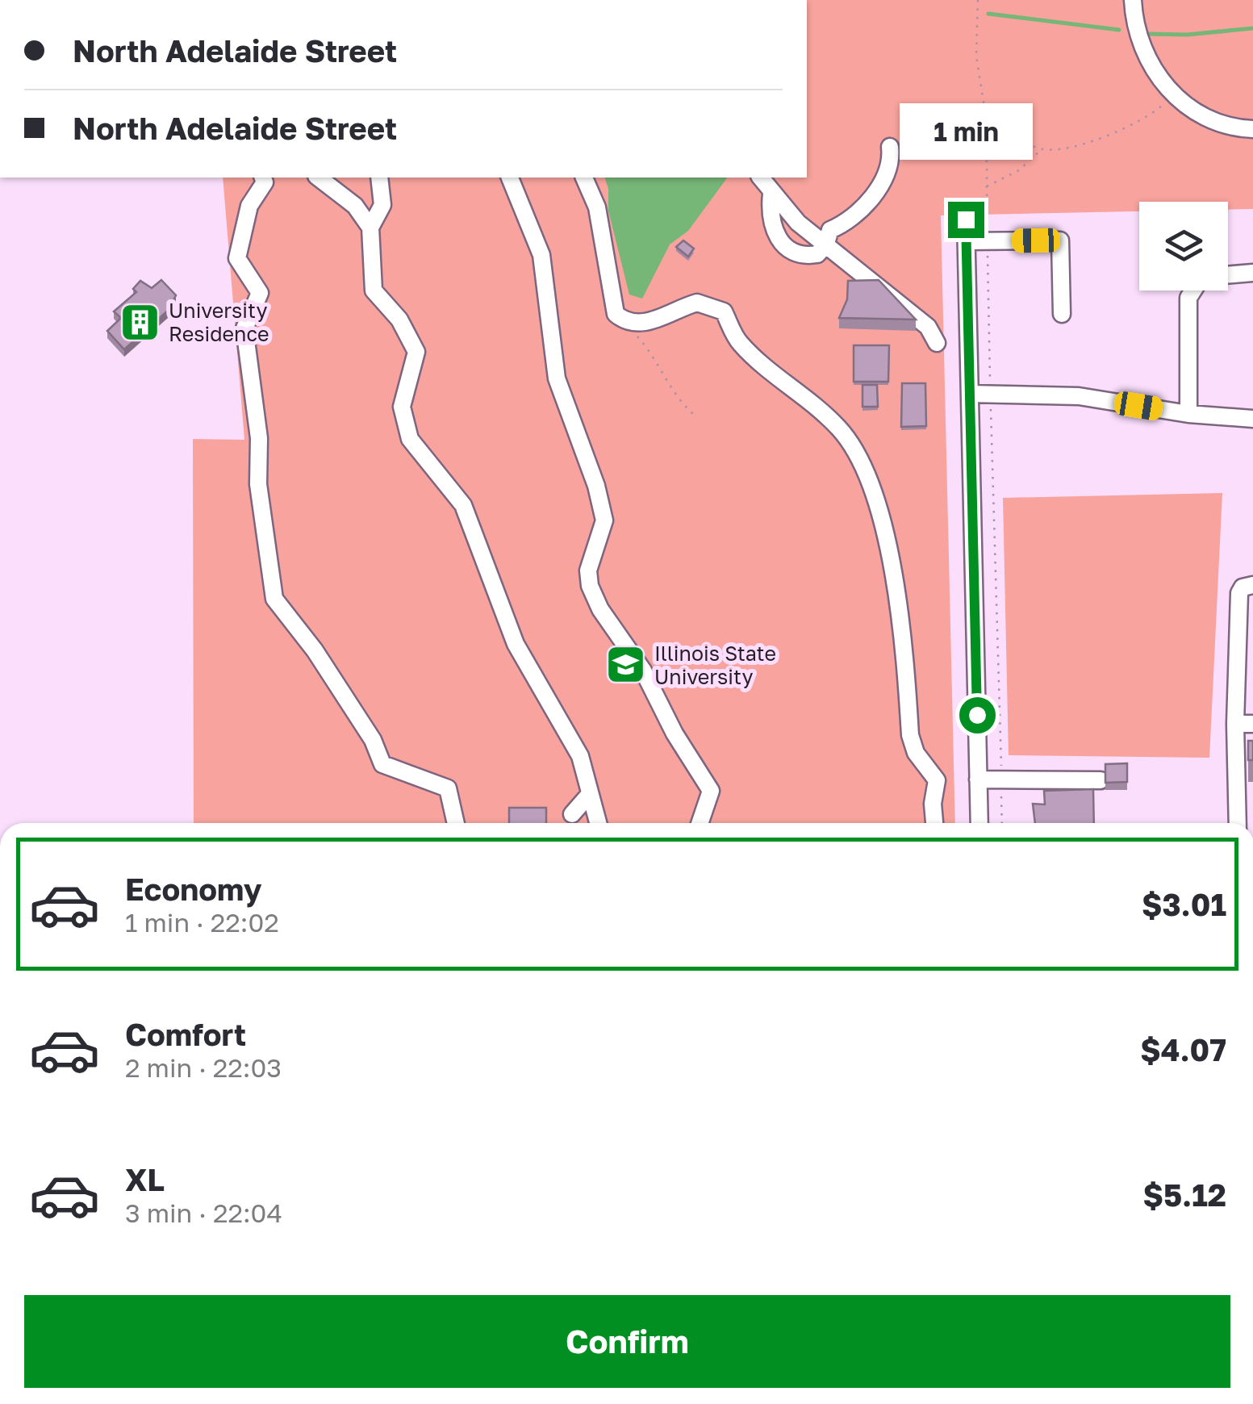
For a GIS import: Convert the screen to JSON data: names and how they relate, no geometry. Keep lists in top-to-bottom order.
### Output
{
  "places": {
    "building": ["University Residence"],
    "school or university": ["Illinois State University"]
  },
  "page": {
    "banner": ["North Adelaide Street", "North Adelaide Street"],
    "bubble": "1 min",
    "list": [
      {
        "name": "Economy",
        "note": "1 min · 22:02",
        "value": "$3.01"
      },
      {
        "name": "Comfort",
        "note": "2 min · 22:03",
        "value": "$4.07"
      },
      {
        "name": "XL",
        "note": "3 min · 22:04",
        "value": "$5.12"
      }
    ],
    "buttons": "Confirm"
  }
}
